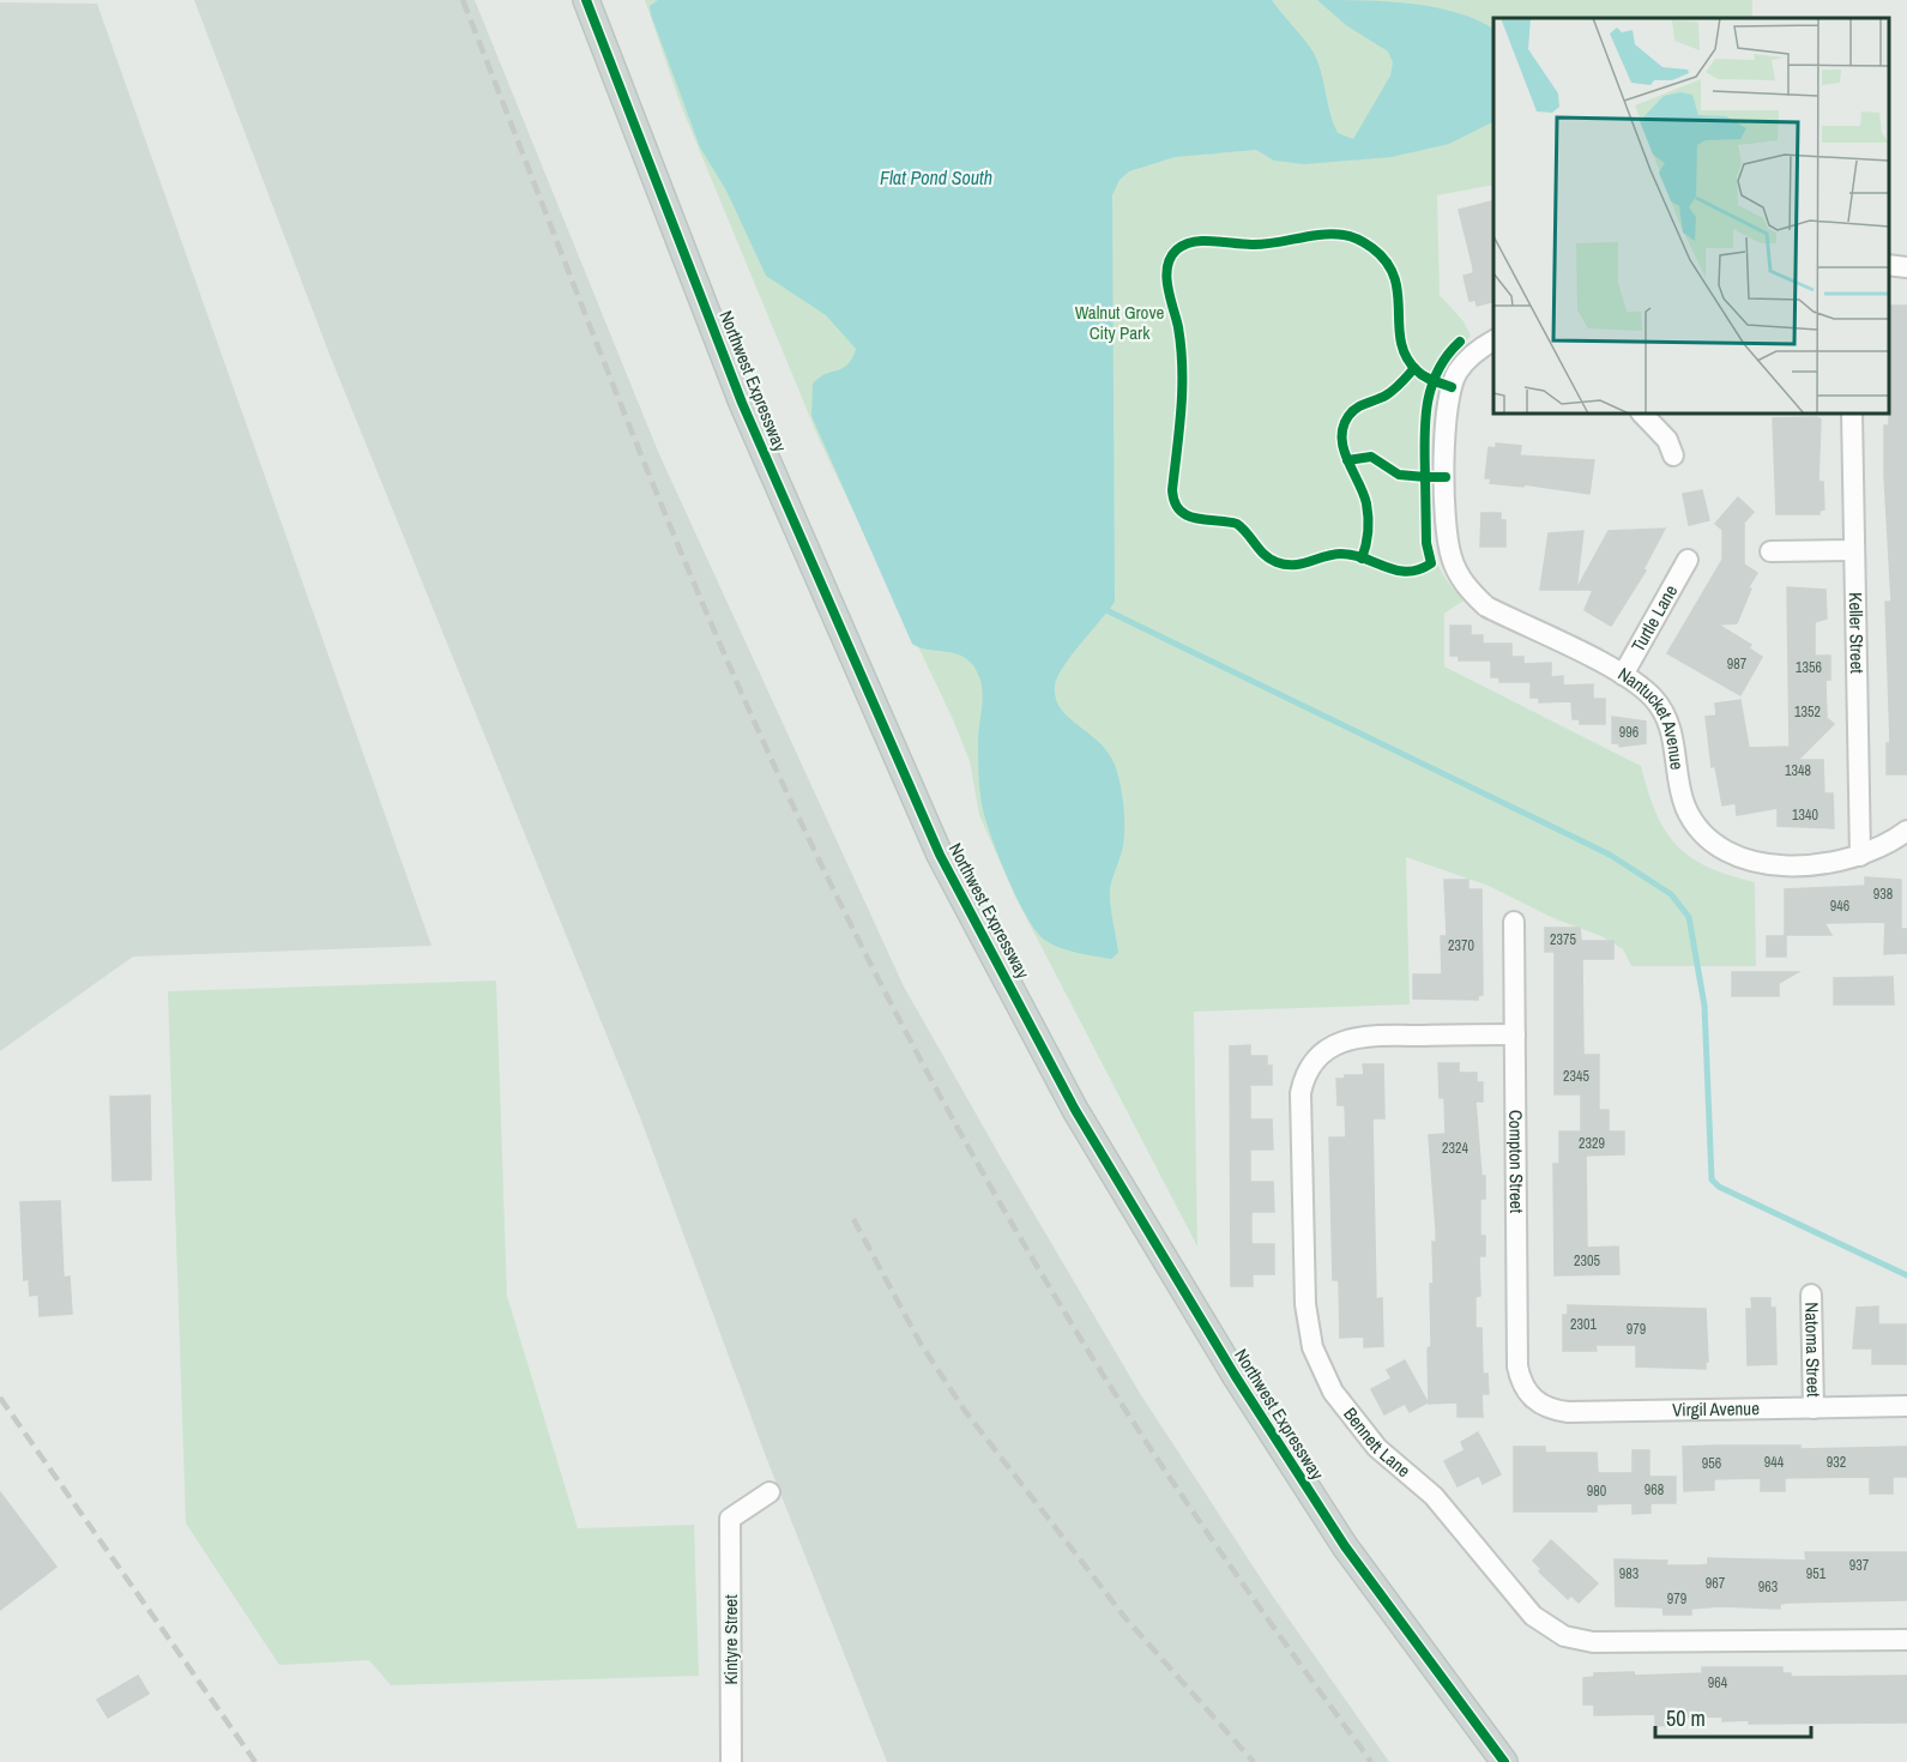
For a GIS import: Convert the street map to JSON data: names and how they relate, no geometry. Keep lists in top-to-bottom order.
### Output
{
  "streets": {
    "main road": ["Northwest Expressway"],
    "street": [
      "Turtle Lane",
      "Keller Street",
      "Nantucket Avenue",
      "Compton Street",
      "Natoma Street",
      "Virgil Avenue",
      "Bennett Lane",
      "Kintyre Street"
    ]
  },
  "crossings": [
    ["Turtle Lane", "Nantucket Avenue"],
    ["Keller Street", "Nantucket Avenue"],
    ["Compton Street", "Virgil Avenue"],
    ["Compton Street", "Bennett Lane"],
    ["Natoma Street", "Virgil Avenue"]
  ],
  "water": ["Flat Pond South"],
  "parks": ["Walnut Grove City Park"],
  "house_numbers": [
    "987",
    "1356",
    "1352",
    "996",
    "1348",
    "1340",
    "938",
    "946",
    "2375",
    "2370",
    "2345",
    "2329",
    "2324",
    "2305",
    "2301",
    "979",
    "944",
    "932",
    "956",
    "968",
    "980",
    "937",
    "983",
    "951",
    "967",
    "963",
    "979",
    "964"
  ],
  "scale_bar": "50 m"
}
